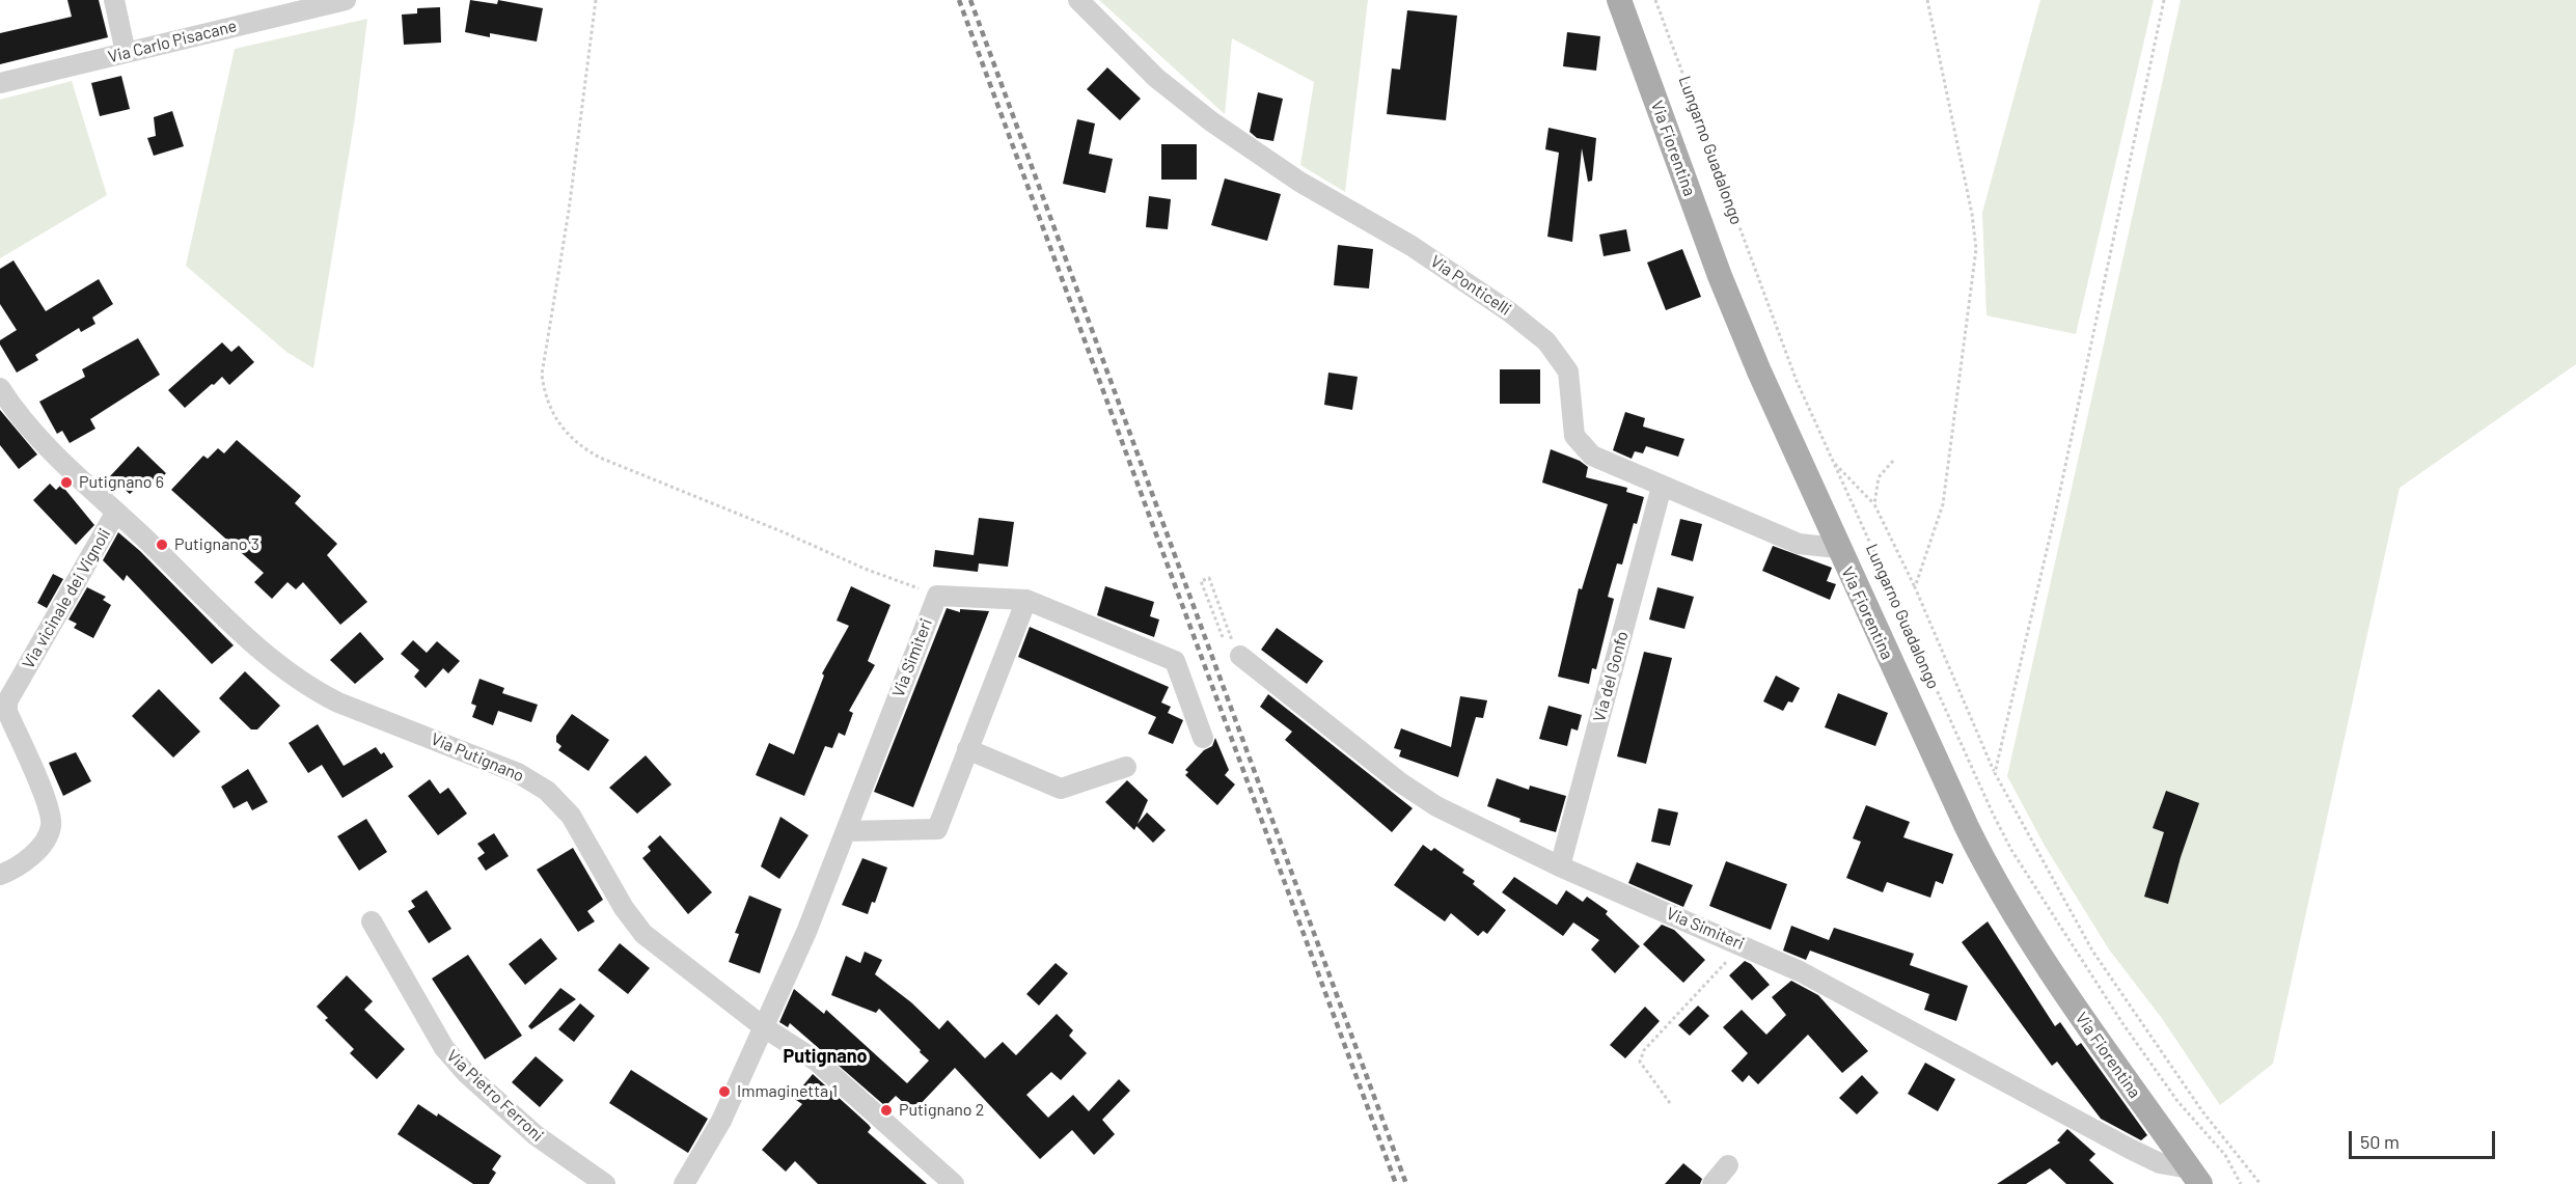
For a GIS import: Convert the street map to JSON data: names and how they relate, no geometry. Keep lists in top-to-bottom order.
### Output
{
  "streets": {
    "main road": ["Via Fiorentina"],
    "street": [
      "Via Carlo Pisacane",
      "Via Ponticelli",
      "Via vicinale dei Vignoli",
      "Via Simiteri",
      "Via del Gonfo",
      "Via Putignano",
      "Via Pietro Ferroni"
    ],
    "path": ["Lungarno Guadalongo"]
  },
  "crossings": [
    ["Via Fiorentina", "Via Ponticelli"],
    ["Via Fiorentina", "Via Simiteri"],
    ["Via Ponticelli", "Via del Gonfo"],
    ["Via vicinale dei Vignoli", "Via Putignano"],
    ["Via Simiteri", "Via del Gonfo"],
    ["Via Simiteri", "Via Putignano"]
  ],
  "districts": ["Putignano"],
  "places": [
    "Putignano 6",
    "Putignano 3",
    "Immaginetta 1",
    "Putignano 2"
  ],
  "scale_bar": "50 m"
}
